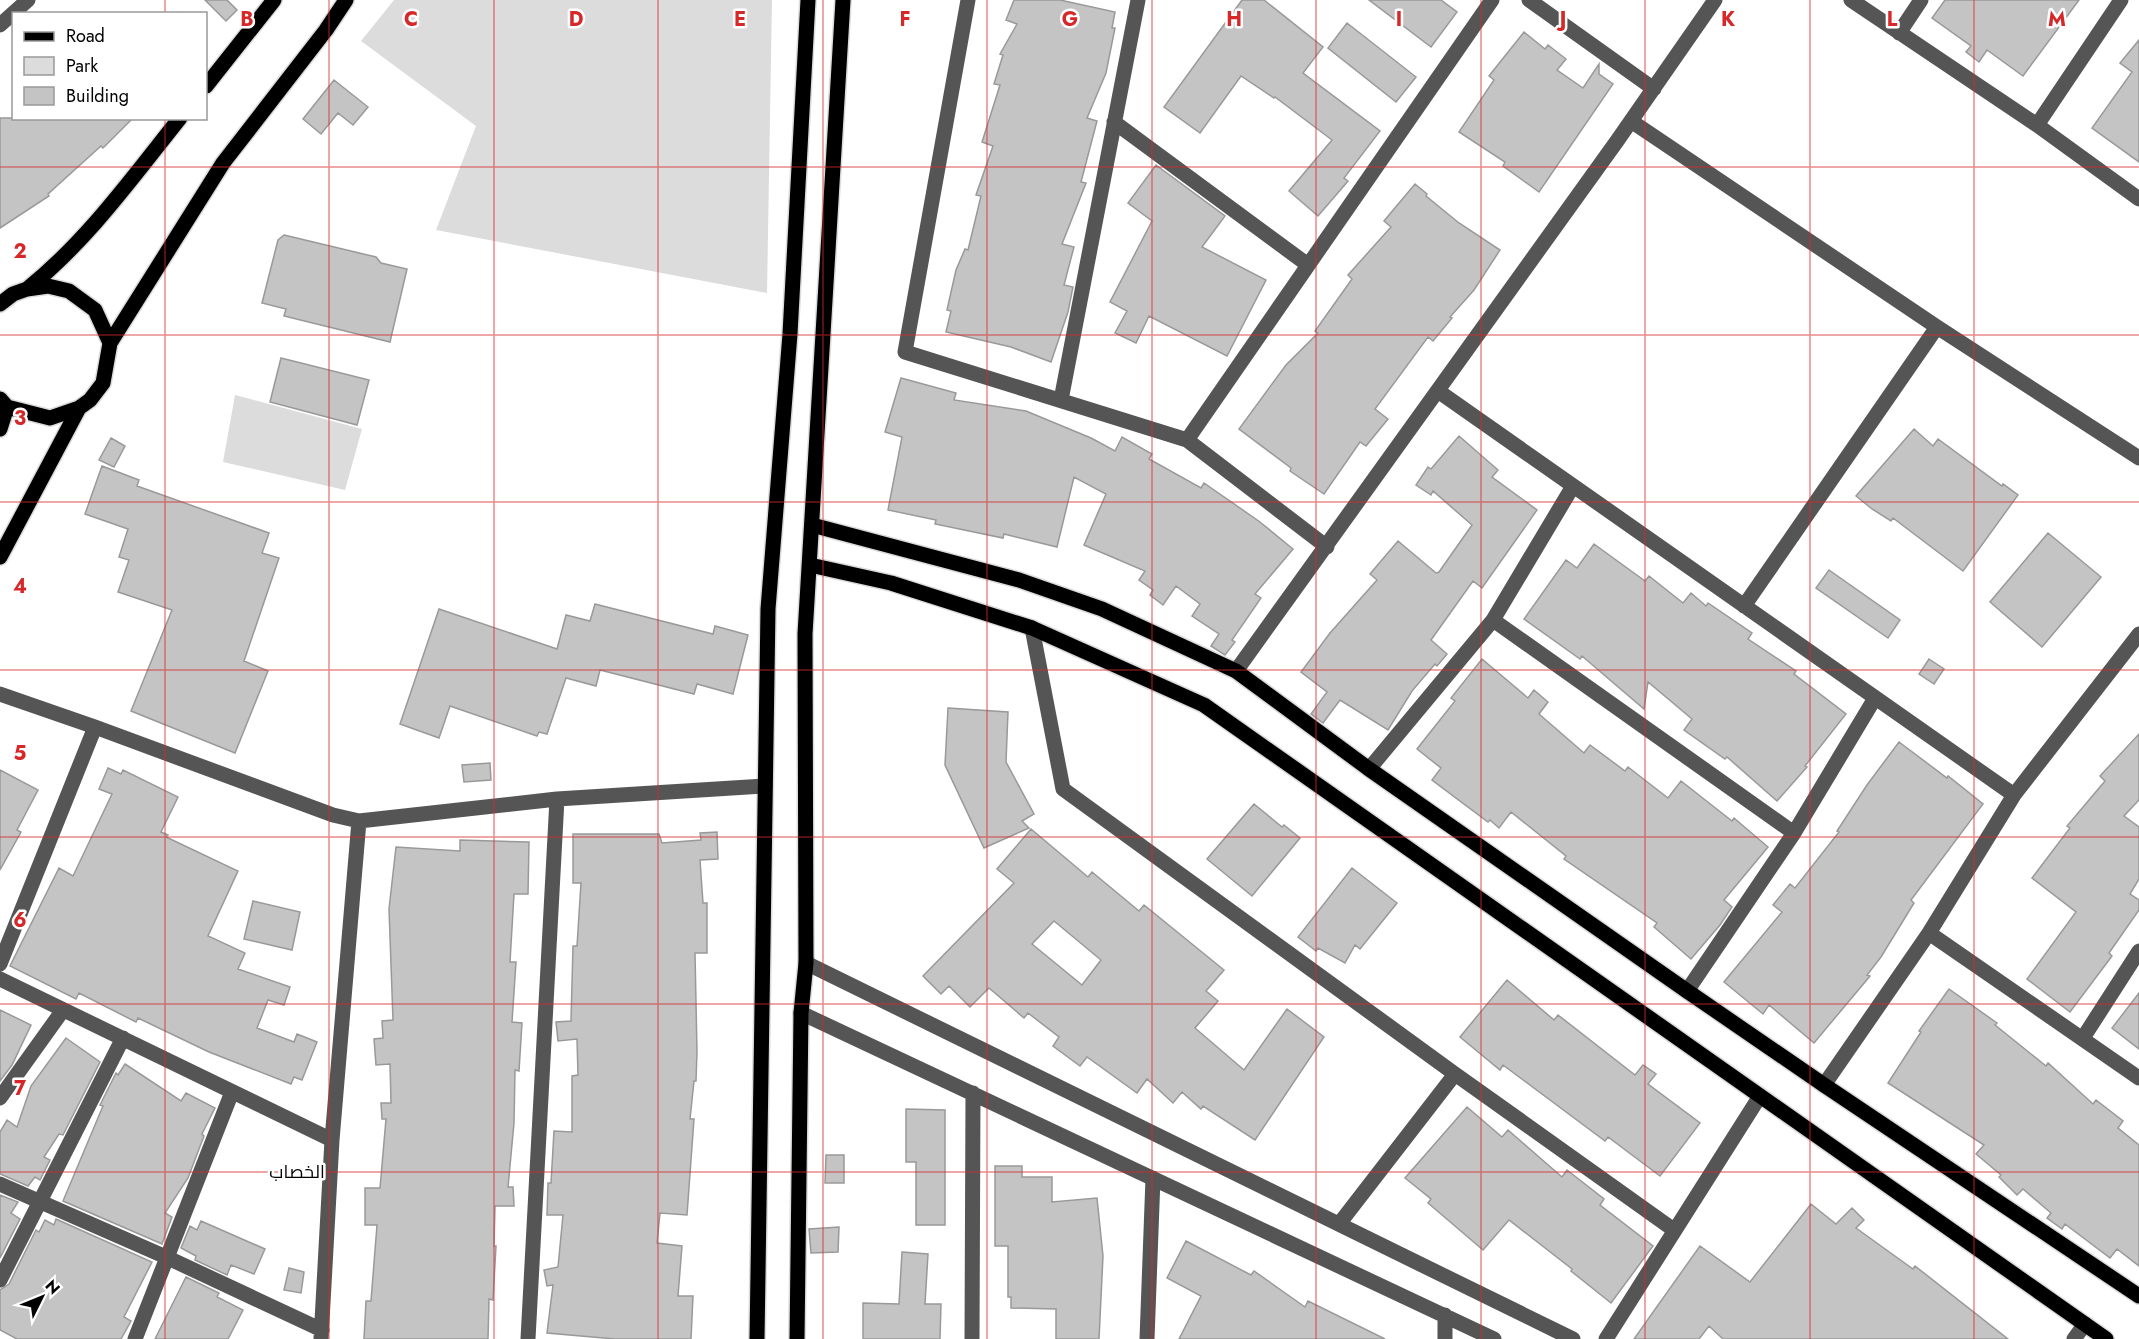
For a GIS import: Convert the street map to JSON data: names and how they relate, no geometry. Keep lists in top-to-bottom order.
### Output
{
  "districts": ["الخصاب"],
  "legend": ["Road", "Park", "Building"],
  "north": "top right",
  "grid": {
    "columns": [
      "B",
      "C",
      "D",
      "E",
      "F",
      "G",
      "H",
      "I",
      "J",
      "K",
      "L",
      "M"
    ],
    "rows": [
      "2",
      "3",
      "4",
      "5",
      "6",
      "7"
    ]
  }
}
